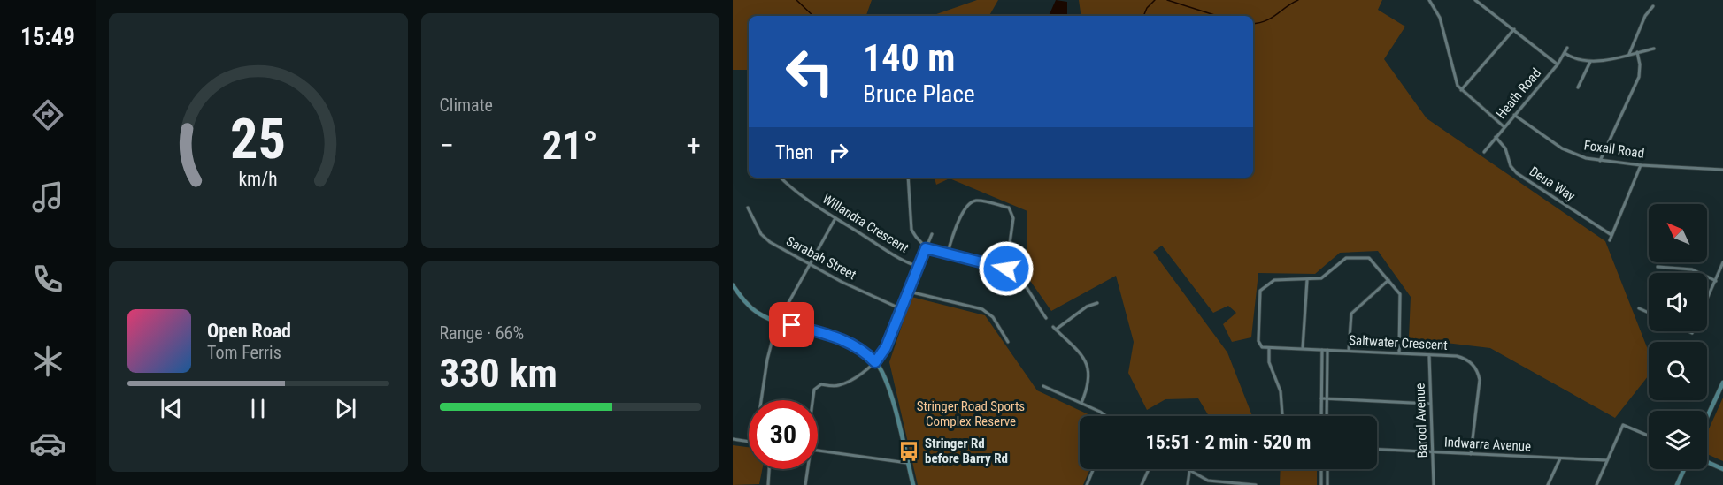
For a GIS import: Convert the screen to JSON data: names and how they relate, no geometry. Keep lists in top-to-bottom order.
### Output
{
  "streets": {
    "street": [
      "Heath Road",
      "Foxall Road",
      "Deua Way",
      "Willandra Crescent",
      "Sarabah Street",
      "Saltwater Crescent",
      "Barool Avenue",
      "Indwarra Avenue"
    ]
  },
  "crossings": [
    ["Heath Road", "Foxall Road"],
    ["Heath Road", "Deua Way"],
    ["Saltwater Crescent", "Barool Avenue"],
    ["Saltwater Crescent", "Indwarra Avenue"],
    ["Barool Avenue", "Indwarra Avenue"]
  ],
  "parks": ["Stringer Road Sports Complex Reserve"],
  "places": {
    "bus stop": ["Stringer Rd before Barry Rd"]
  },
  "north": "top left",
  "page": {
    "tabs": "15:49",
    "tile": [
      "Climate",
      ["Range · 66%", "330 km"]
    ],
    "turn": ["140 m", "Bruce Place"],
    "heat": ["−", "21°", "+"],
    "then": "Then",
    "song": ["Open Road", "Tom Ferris"],
    "limit": "30",
    "trip": "15:51 · 2 min · 520 m",
    "gauge": ["25", "km/h"]
  }
}
